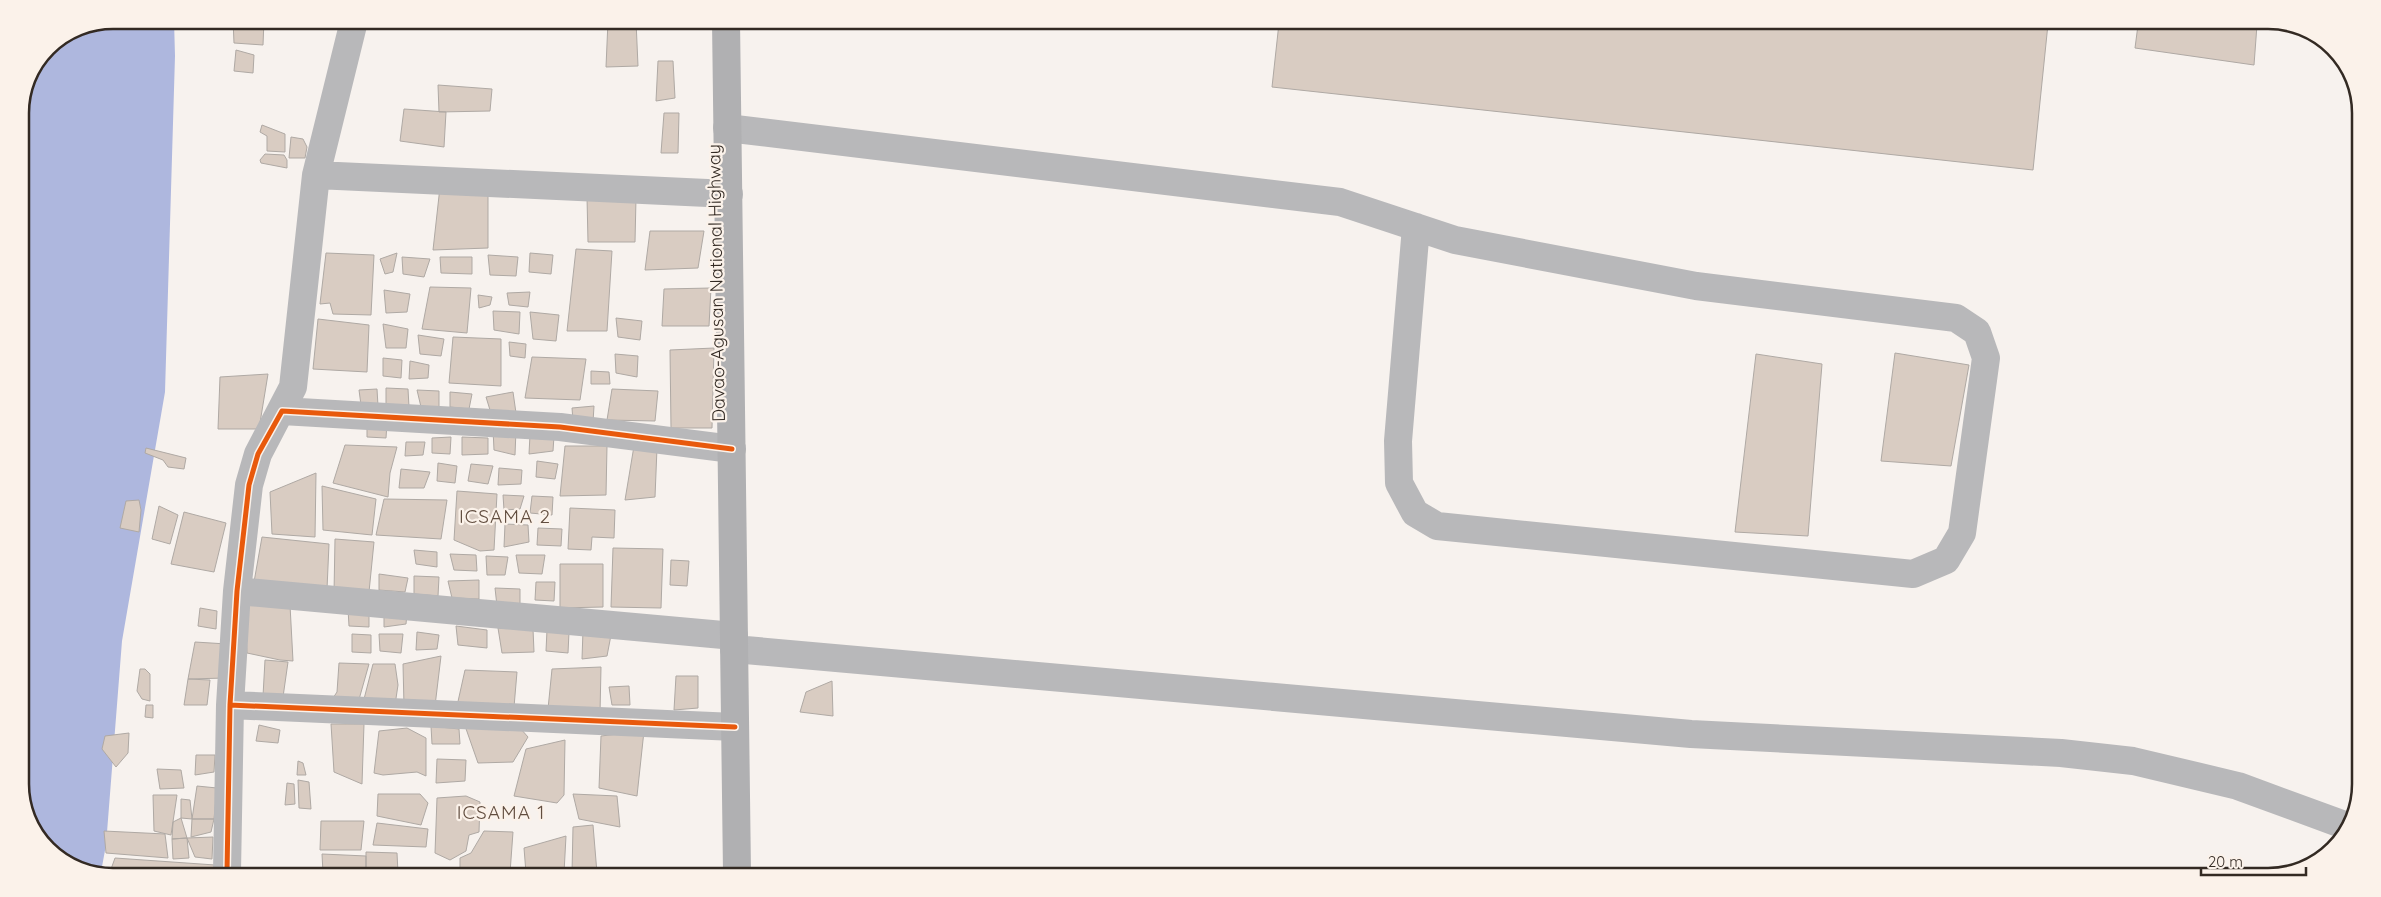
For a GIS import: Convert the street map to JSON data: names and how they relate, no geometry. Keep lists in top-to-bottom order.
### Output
{
  "streets": {
    "main road": ["Davao-Agusan National Highway"]
  },
  "districts": ["ICSAMA 2", "ICSAMA 1"],
  "scale_bar": "20 m"
}
